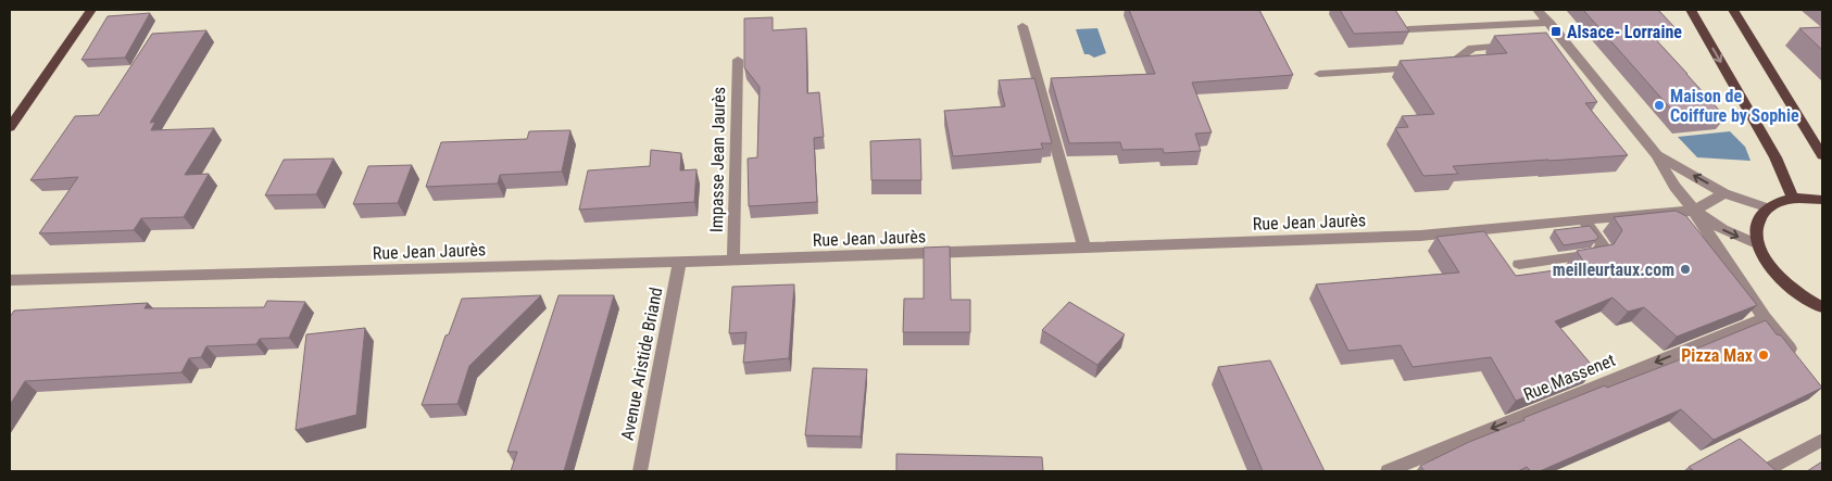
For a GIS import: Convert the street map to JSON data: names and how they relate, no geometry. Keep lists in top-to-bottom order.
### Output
{
  "streets": {
    "street": [
      "Impasse Jean Jaurès",
      "Rue Jean Jaurès",
      "Avenue Aristide Briand",
      "Rue Massenet"
    ]
  },
  "crossings": [
    ["Impasse Jean Jaurès", "Rue Jean Jaurès"],
    ["Rue Jean Jaurès", "Avenue Aristide Briand"]
  ],
  "one_way": ["Rue Massenet"],
  "places": {
    "transit": ["Alsace- Lorraine"],
    "other": ["Maison de Coiffure by Sophie", "meilleurtaux.com", "Pizza Max"]
  }
}
